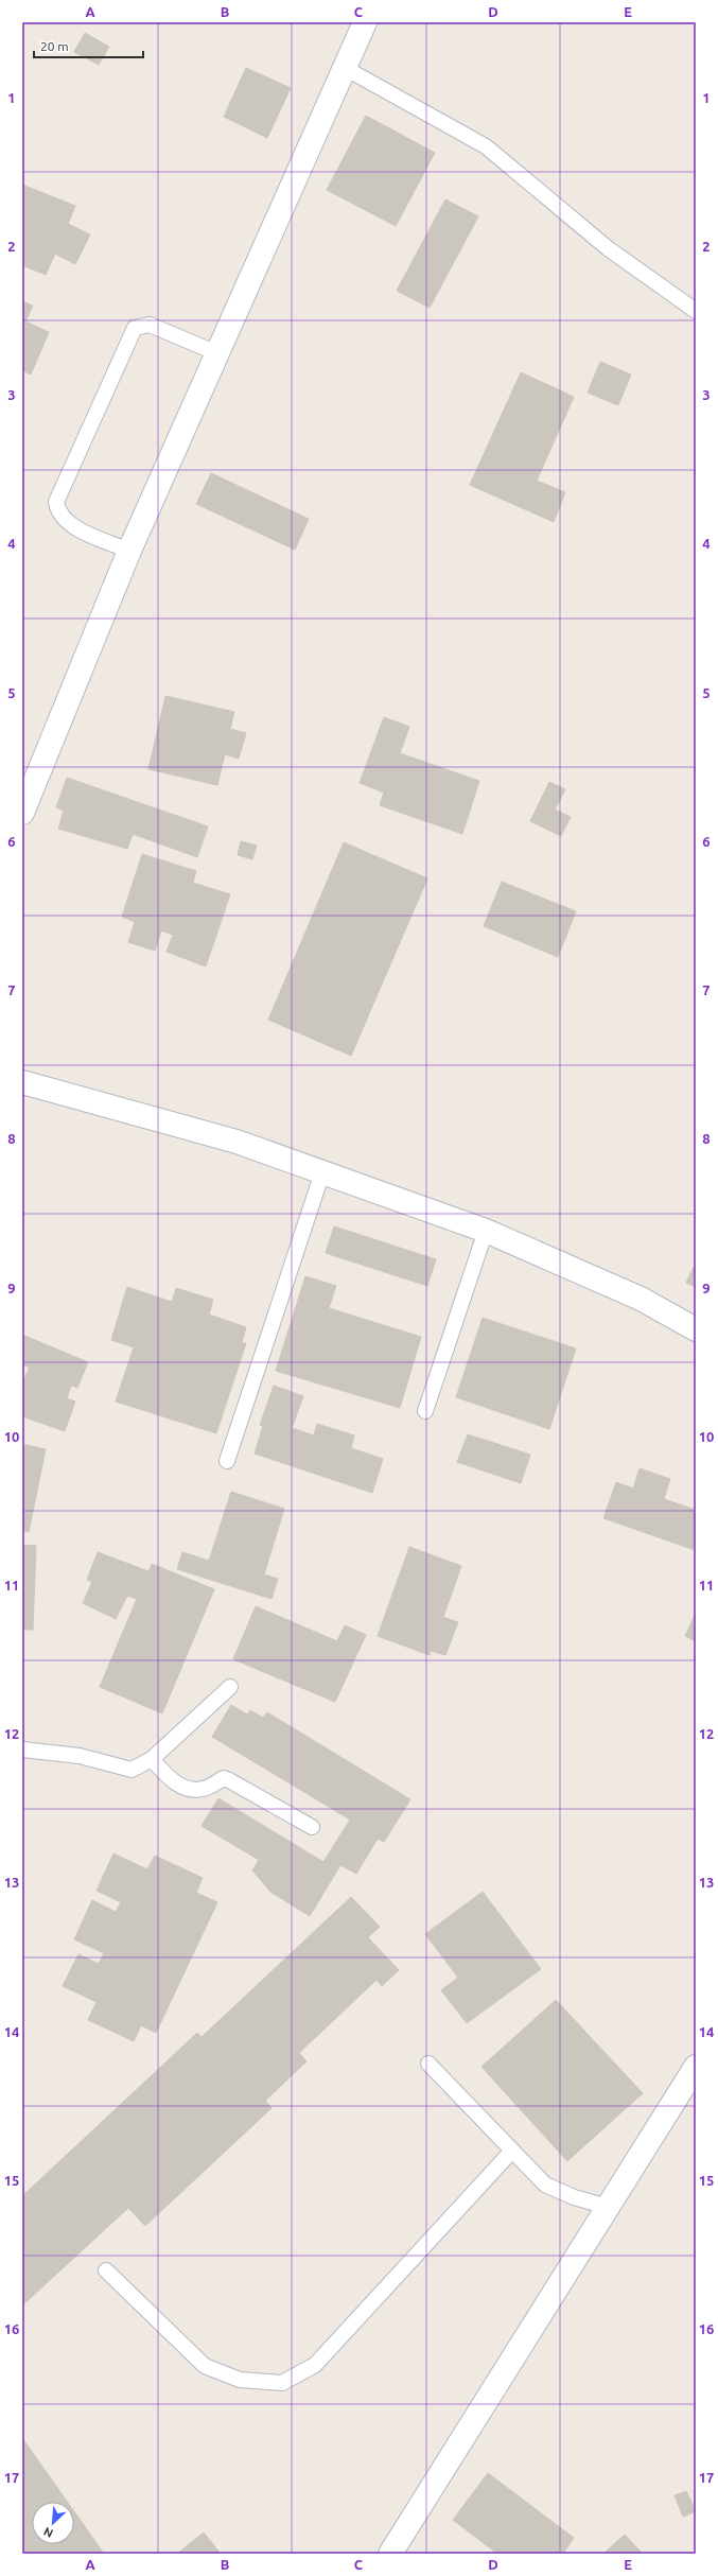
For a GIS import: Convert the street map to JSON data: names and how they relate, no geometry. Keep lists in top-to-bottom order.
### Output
{
  "scale_bar": "20 m",
  "north": "bottom left",
  "grid": {
    "columns": [
      "A",
      "B",
      "C",
      "D",
      "E"
    ],
    "rows": [
      "1",
      "2",
      "3",
      "4",
      "5",
      "6",
      "7",
      "8",
      "9",
      "10",
      "11",
      "12",
      "13",
      "14",
      "15",
      "16",
      "17"
    ]
  }
}
